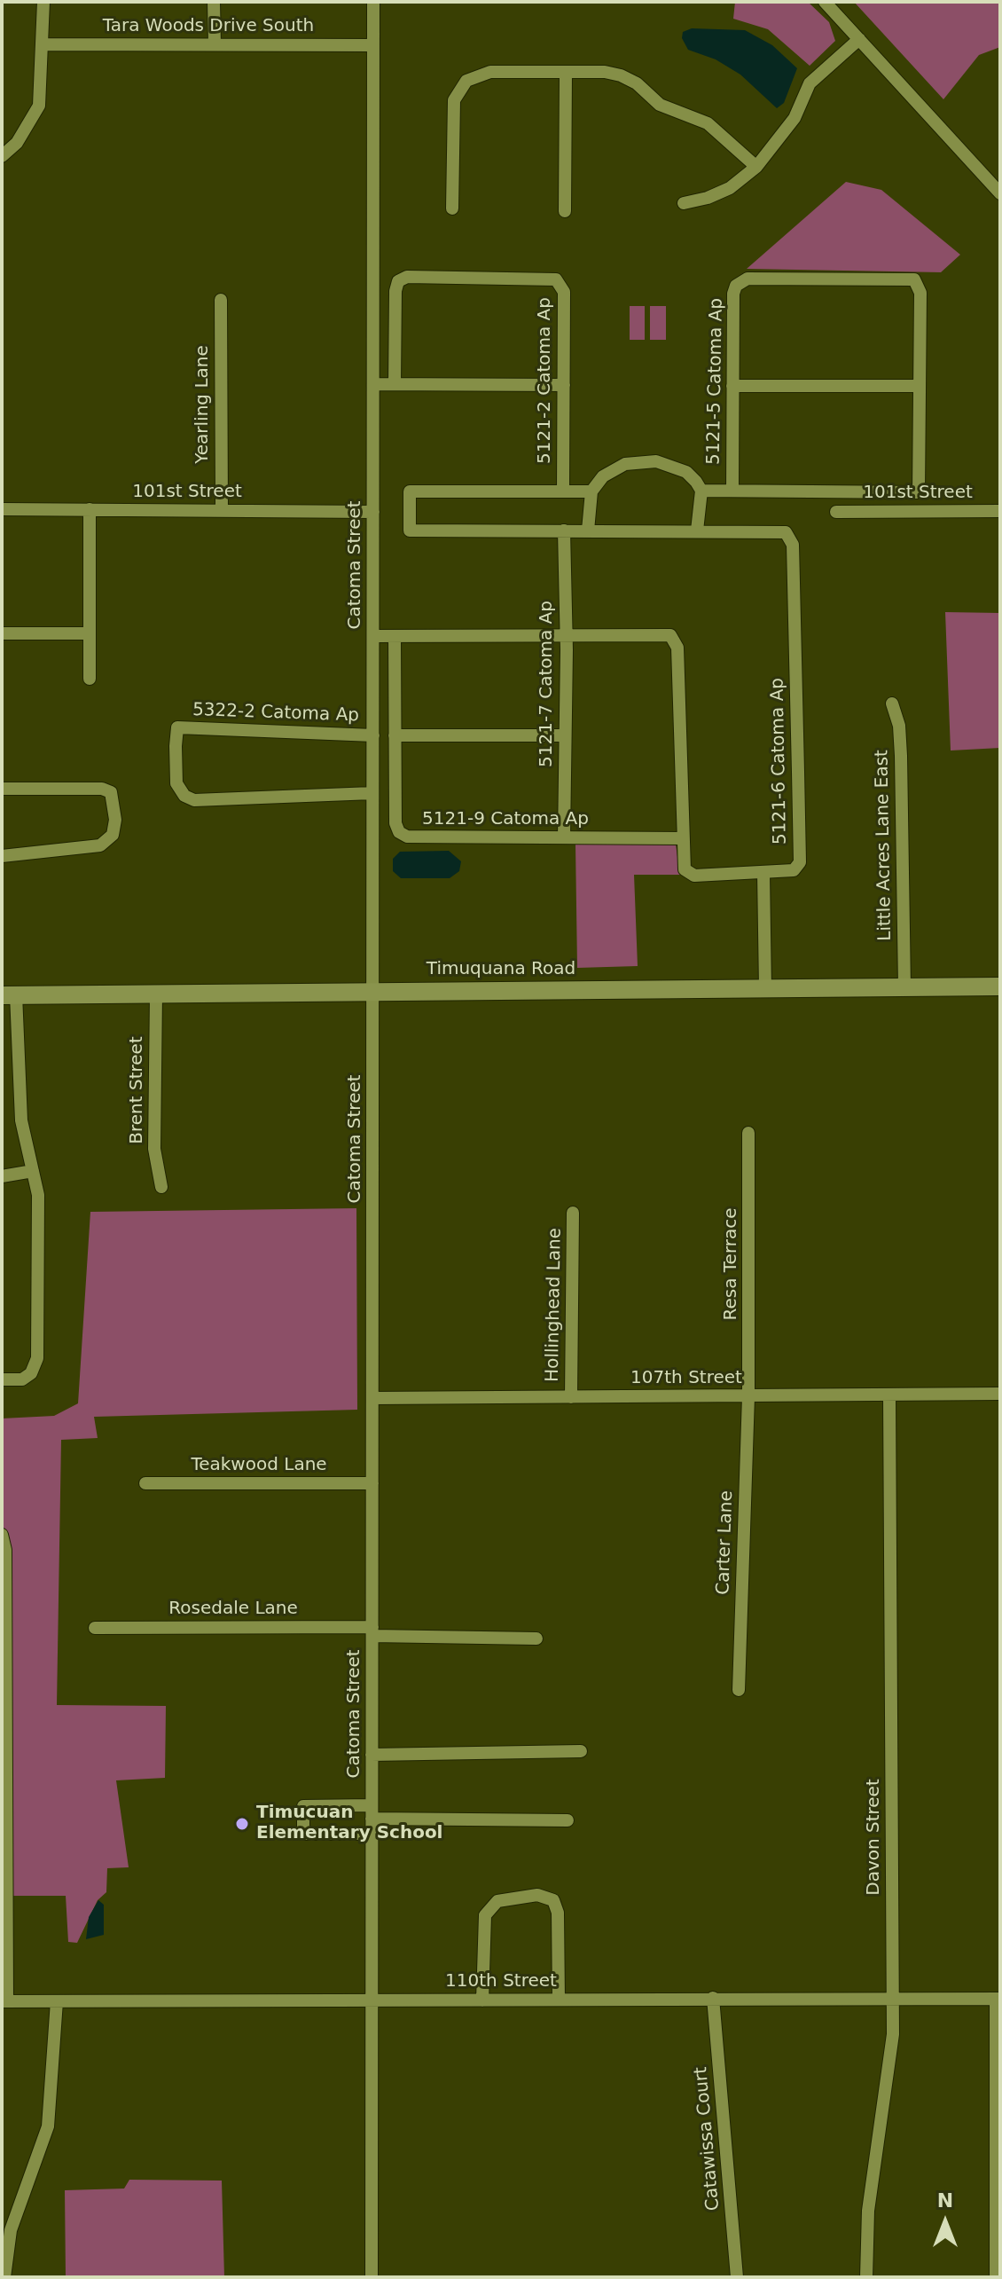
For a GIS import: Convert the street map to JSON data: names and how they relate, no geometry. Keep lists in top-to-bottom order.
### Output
{
  "streets": {
    "main road": ["Timuquana Road"],
    "street": [
      "Tara Woods Drive South",
      "5121-2 Catoma Ap",
      "5121-5 Catoma Ap",
      "Yearling Lane",
      "101st Street",
      "Catoma Street",
      "5121-7 Catoma Ap",
      "5322-2 Catoma Ap",
      "5121-6 Catoma Ap",
      "5121-9 Catoma Ap",
      "Little Acres Lane East",
      "Brent Street",
      "Resa Terrace",
      "Hollinghead Lane",
      "107th Street",
      "Teakwood Lane",
      "Carter Lane",
      "Rosedale Lane",
      "Davon Street",
      "110th Street",
      "Catawissa Court"
    ]
  },
  "crossings": [
    ["Tara Woods Drive South", "Catoma Street"],
    ["5121-2 Catoma Ap", "5121-6 Catoma Ap"],
    ["Yearling Lane", "101st Street"],
    ["101st Street", "Catoma Street"],
    ["Catoma Street", "5322-2 Catoma Ap"],
    ["Catoma Street", "5121-6 Catoma Ap"],
    ["Catoma Street", "Timuquana Road"],
    ["Catoma Street", "107th Street"],
    ["Catoma Street", "Teakwood Lane"],
    ["Catoma Street", "Rosedale Lane"],
    ["Catoma Street", "110th Street"],
    ["5121-7 Catoma Ap", "5121-6 Catoma Ap"],
    ["5121-7 Catoma Ap", "5121-9 Catoma Ap"],
    ["5121-6 Catoma Ap", "5121-9 Catoma Ap"],
    ["Little Acres Lane East", "Timuquana Road"],
    ["Timuquana Road", "Brent Street"],
    ["Resa Terrace", "107th Street"],
    ["Resa Terrace", "Carter Lane"],
    ["Hollinghead Lane", "107th Street"],
    ["107th Street", "Carter Lane"],
    ["107th Street", "Davon Street"],
    ["Davon Street", "110th Street"],
    ["110th Street", "Catawissa Court"]
  ],
  "places": ["Timucuan Elementary School"],
  "north": "top"
}
